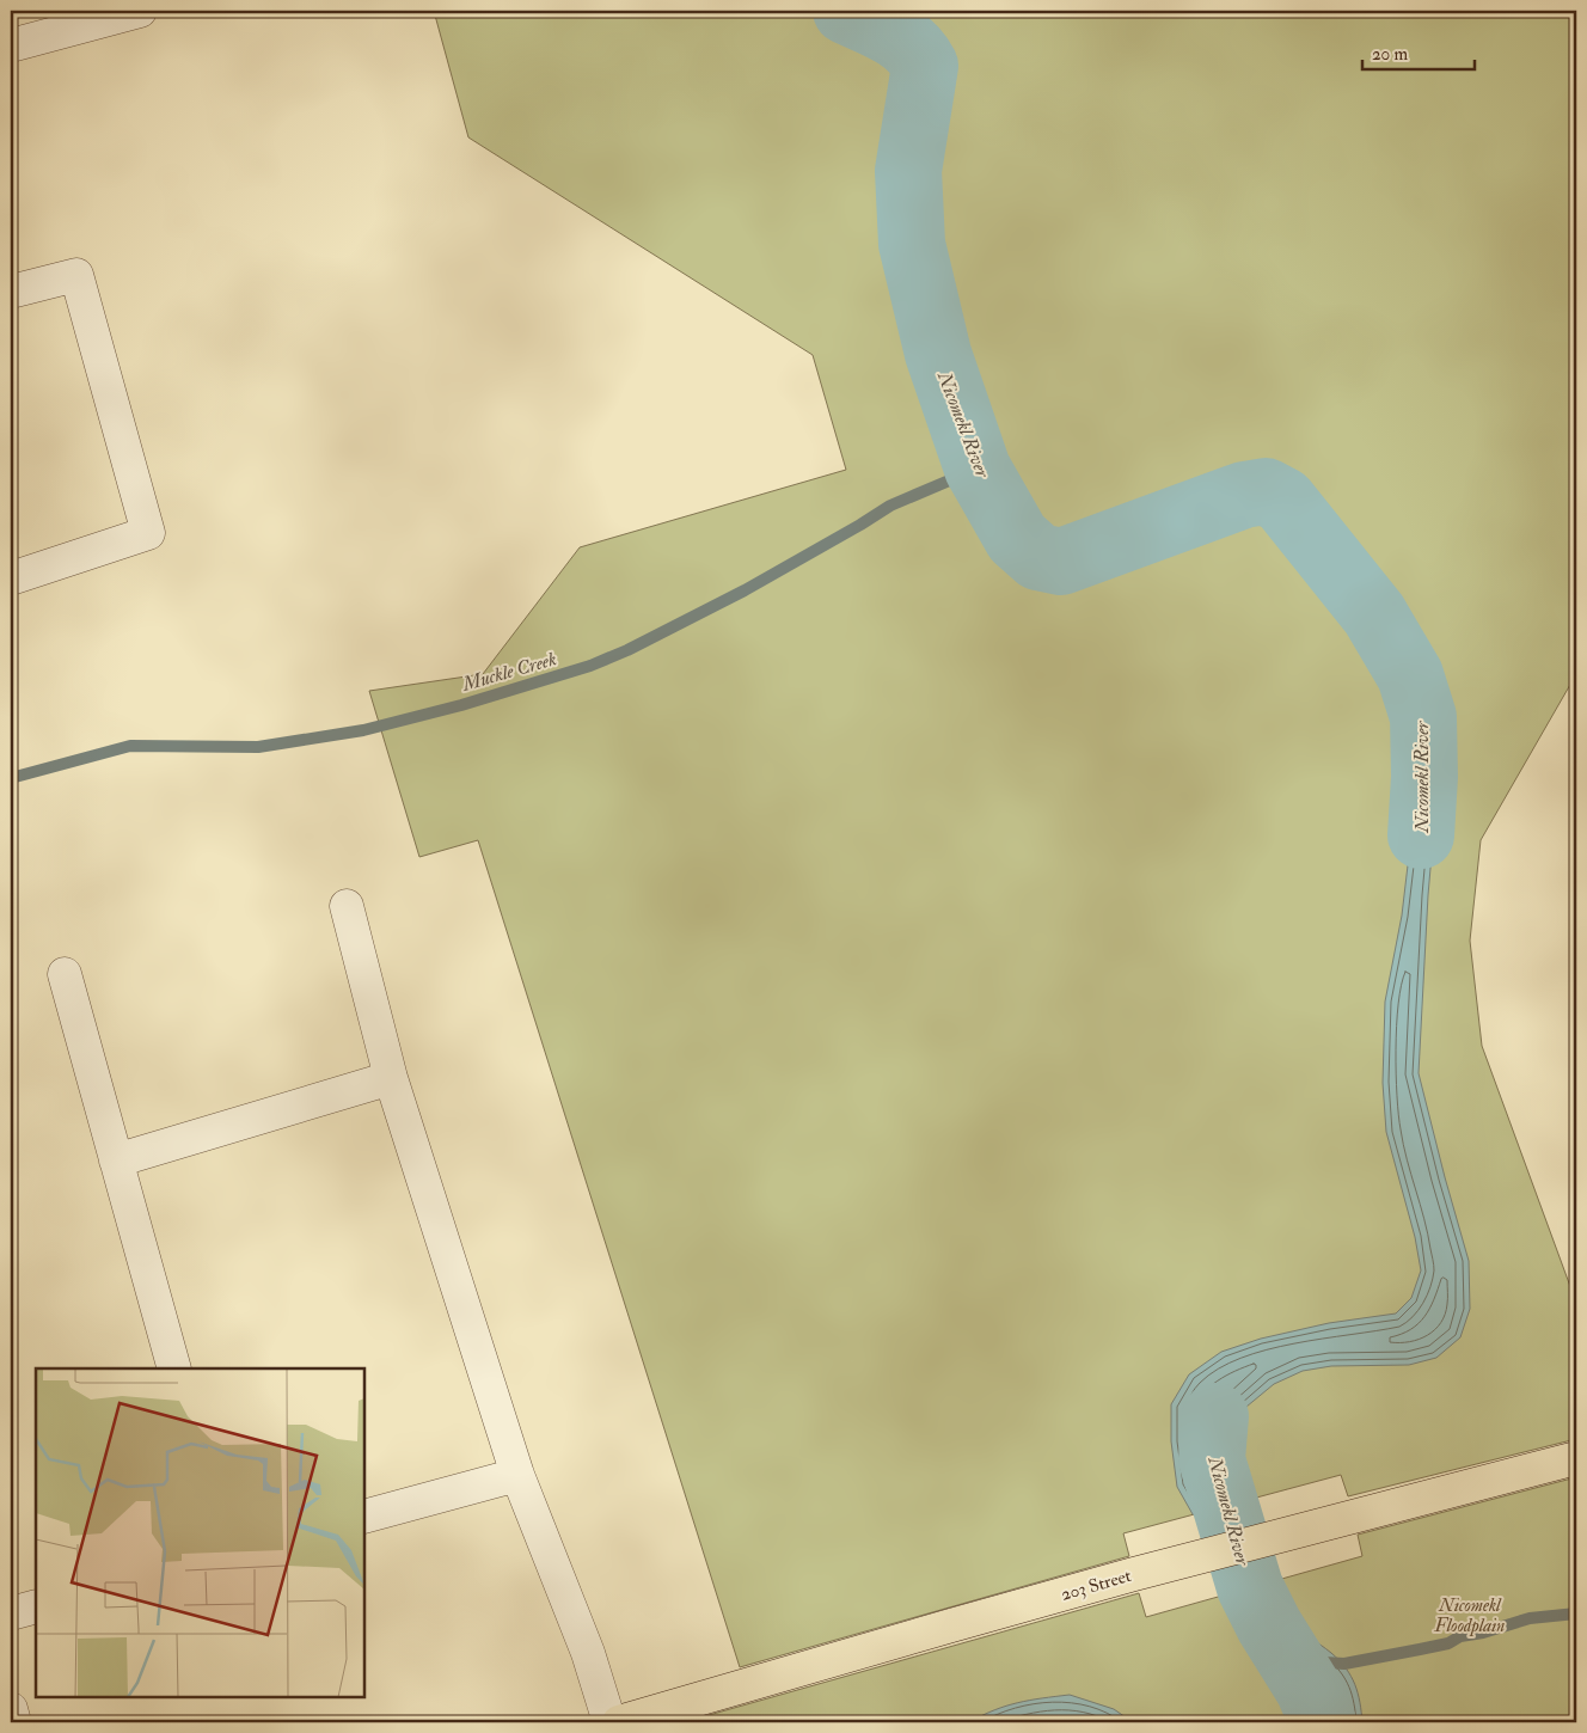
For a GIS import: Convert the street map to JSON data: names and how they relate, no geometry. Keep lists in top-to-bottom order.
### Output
{
  "streets": {
    "main road": ["203 Street"]
  },
  "water": ["Nicomekl River", "Muckle Creek"],
  "parks": ["Nicomekl Floodplain"],
  "scale_bar": "20 m"
}
